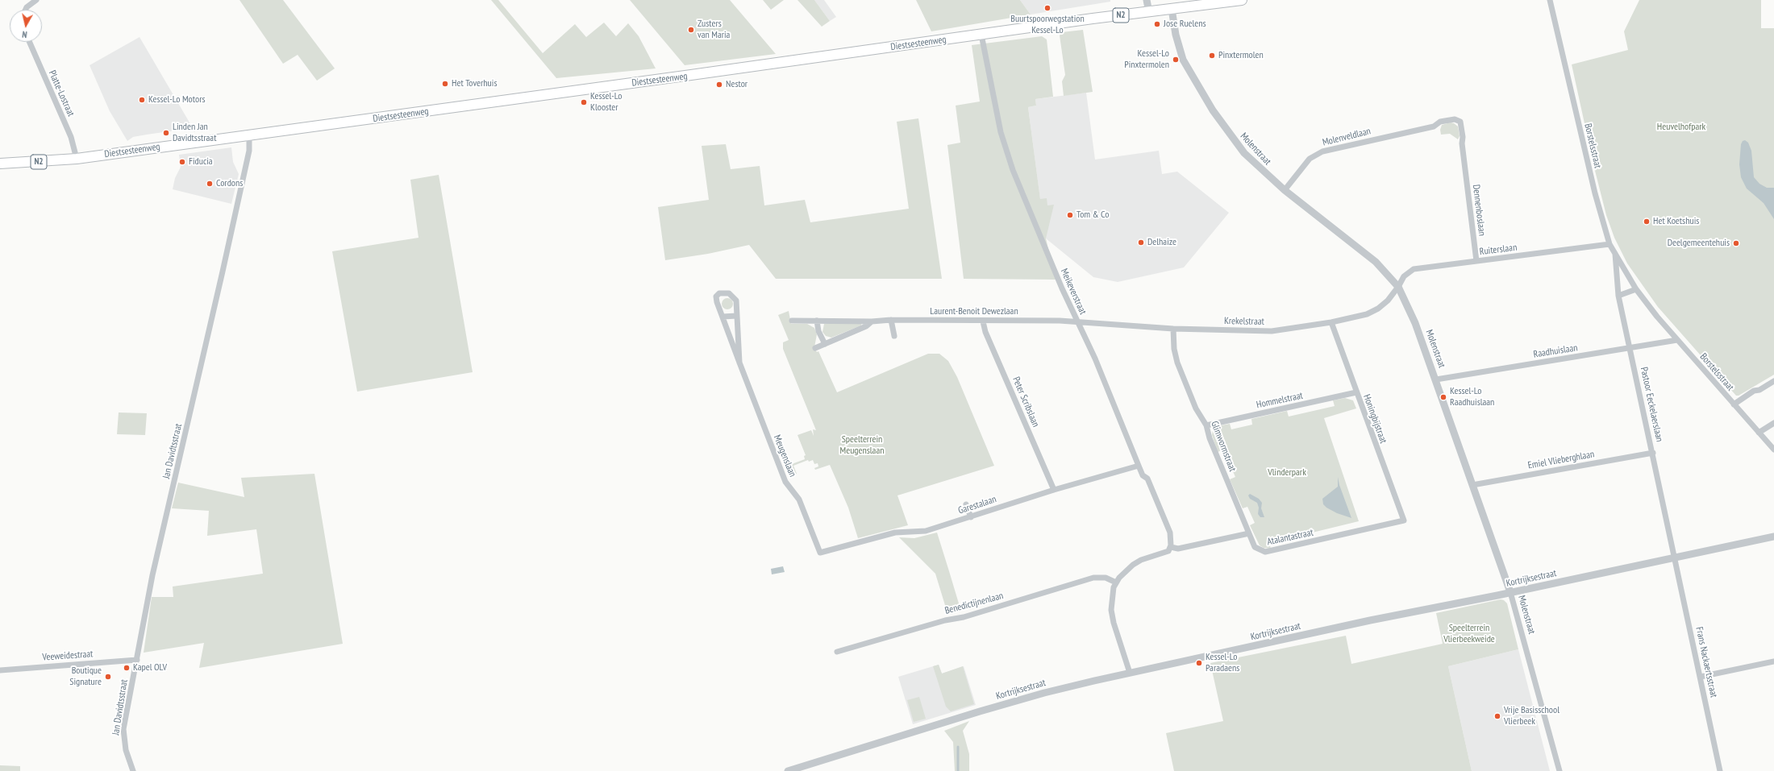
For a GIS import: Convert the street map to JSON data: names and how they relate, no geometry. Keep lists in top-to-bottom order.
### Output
{
  "streets": {
    "main road": ["N2", "Diestsesteenweg"],
    "street": [
      "Platte-Lostraat",
      "Molenveldlaan",
      "Borstelsstraat",
      "Molenstraat",
      "Dennenboslaan",
      "Ruiterslaan",
      "Meikeverstraat",
      "Laurent-Benoit Dewezlaan",
      "Krekelstraat",
      "Raadhuislaan",
      "Hommelstraat",
      "Peter Scribslaan",
      "Pastoor Eeckelaerslaan",
      "Honingbijstraat",
      "Glimwormstraat",
      "Jan Davidtsstraat",
      "Meugenslaan",
      "Emiel Vlieberghlaan",
      "Garestalaan",
      "Atalantastraat",
      "Kortrijksestraat",
      "Benedictijnenlaan",
      "Veeweidestraat",
      "Frans Nackaertsstraat"
    ]
  },
  "crossings": [
    ["Diestsesteenweg", "Platte-Lostraat"],
    ["Diestsesteenweg", "Molenstraat"],
    ["Diestsesteenweg", "Meikeverstraat"],
    ["Diestsesteenweg", "Jan Davidtsstraat"],
    ["Molenveldlaan", "Molenstraat"],
    ["Molenveldlaan", "Dennenboslaan"],
    ["Borstelsstraat", "Ruiterslaan"],
    ["Borstelsstraat", "Raadhuislaan"],
    ["Borstelsstraat", "Pastoor Eeckelaerslaan"],
    ["Molenstraat", "Ruiterslaan"],
    ["Molenstraat", "Krekelstraat"],
    ["Molenstraat", "Raadhuislaan"],
    ["Molenstraat", "Emiel Vlieberghlaan"],
    ["Molenstraat", "Kortrijksestraat"],
    ["Dennenboslaan", "Ruiterslaan"],
    ["Ruiterslaan", "Krekelstraat"],
    ["Meikeverstraat", "Laurent-Benoit Dewezlaan"],
    ["Meikeverstraat", "Krekelstraat"],
    ["Meikeverstraat", "Garestalaan"],
    ["Laurent-Benoit Dewezlaan", "Krekelstraat"],
    ["Laurent-Benoit Dewezlaan", "Peter Scribslaan"],
    ["Krekelstraat", "Honingbijstraat"],
    ["Krekelstraat", "Glimwormstraat"],
    ["Raadhuislaan", "Pastoor Eeckelaerslaan"],
    ["Hommelstraat", "Honingbijstraat"],
    ["Hommelstraat", "Glimwormstraat"],
    ["Peter Scribslaan", "Garestalaan"],
    ["Pastoor Eeckelaerslaan", "Emiel Vlieberghlaan"],
    ["Pastoor Eeckelaerslaan", "Kortrijksestraat"],
    ["Pastoor Eeckelaerslaan", "Frans Nackaertsstraat"],
    ["Honingbijstraat", "Atalantastraat"],
    ["Glimwormstraat", "Atalantastraat"],
    ["Jan Davidtsstraat", "Veeweidestraat"],
    ["Meugenslaan", "Garestalaan"],
    ["Kortrijksestraat", "Frans Nackaertsstraat"]
  ],
  "parks": [
    "Heuvelhofpark",
    "Speelterrein Meugenslaan",
    "Vlinderpark",
    "Speelterrein Vlierbeekweide"
  ],
  "places": [
    "Buurtspoorwegstation Kessel-Lo",
    "Jose Ruelens",
    "Zusters van Maria",
    "Pinxtermolen",
    "Kessel-Lo Pinxtermolen",
    "Het Toverhuis",
    "Nestor",
    "Kessel-Lo Motors",
    "Kessel-Lo Klooster",
    "Linden Jan Davidtsstraat",
    "Fiducia",
    "Cordons",
    "Tom & Co",
    "Het Koetshuis",
    "Delhaize",
    "Deelgemeentehuis",
    "Kessel-Lo Raadhuislaan",
    "Kessel-Lo Paradaens",
    "Kapel OLV",
    "Boutique Signature",
    "Vrije Basisschool Vlierbeek"
  ],
  "north": "bottom"
}
